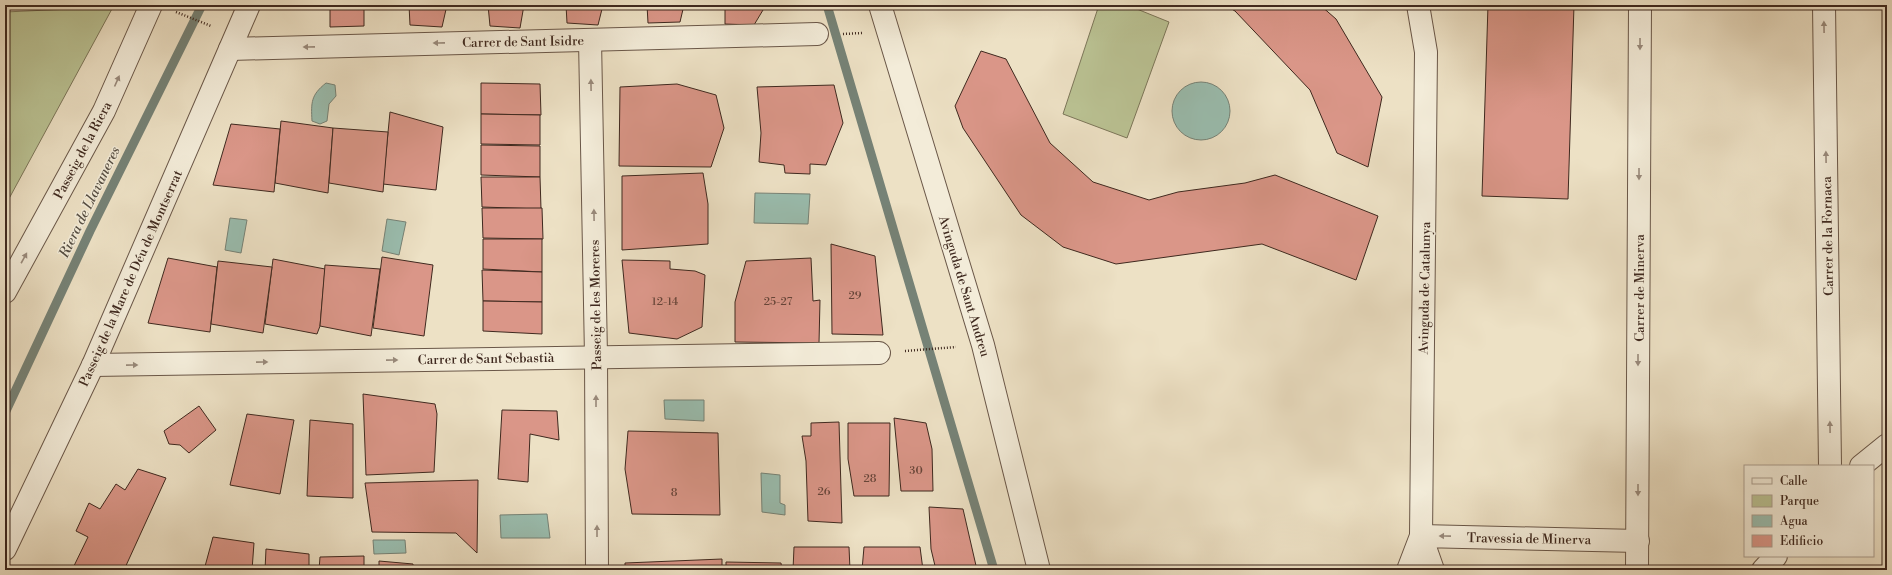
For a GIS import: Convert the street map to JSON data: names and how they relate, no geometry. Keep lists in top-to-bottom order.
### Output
{
  "streets": {
    "street": [
      "Carrer de Sant Isidre",
      "Passeig de la Riera",
      "Carrer de la Fornaca",
      "Passeig de la Mare de Déu de Montserrat",
      "Avinguda de Sant Andreu",
      "Avinguda de Catalunya",
      "Carrer de Minerva",
      "Passeig de les Moreres",
      "Carrer de Sant Sebastià",
      "Travessia de Minerva"
    ]
  },
  "crossings": [
    ["Carrer de Sant Isidre", "Passeig de la Mare de Déu de Montserrat"],
    ["Carrer de Sant Isidre", "Passeig de les Moreres"],
    ["Passeig de la Mare de Déu de Montserrat", "Carrer de Sant Sebastià"],
    ["Avinguda de Catalunya", "Travessia de Minerva"],
    ["Carrer de Minerva", "Travessia de Minerva"],
    ["Passeig de les Moreres", "Carrer de Sant Sebastià"]
  ],
  "one_way": [
    "Carrer de Sant Isidre",
    "Passeig de la Riera",
    "Carrer de la Fornaca",
    "Carrer de Minerva",
    "Passeig de les Moreres",
    "Carrer de Sant Sebastià",
    "Travessia de Minerva"
  ],
  "water": ["Riera de Llavaneres"],
  "house_numbers": [
    "29",
    "12-14",
    "25-27",
    "30",
    "28",
    "26",
    "8"
  ],
  "legend": [
    "Calle",
    "Parque",
    "Agua",
    "Edificio"
  ]
}
